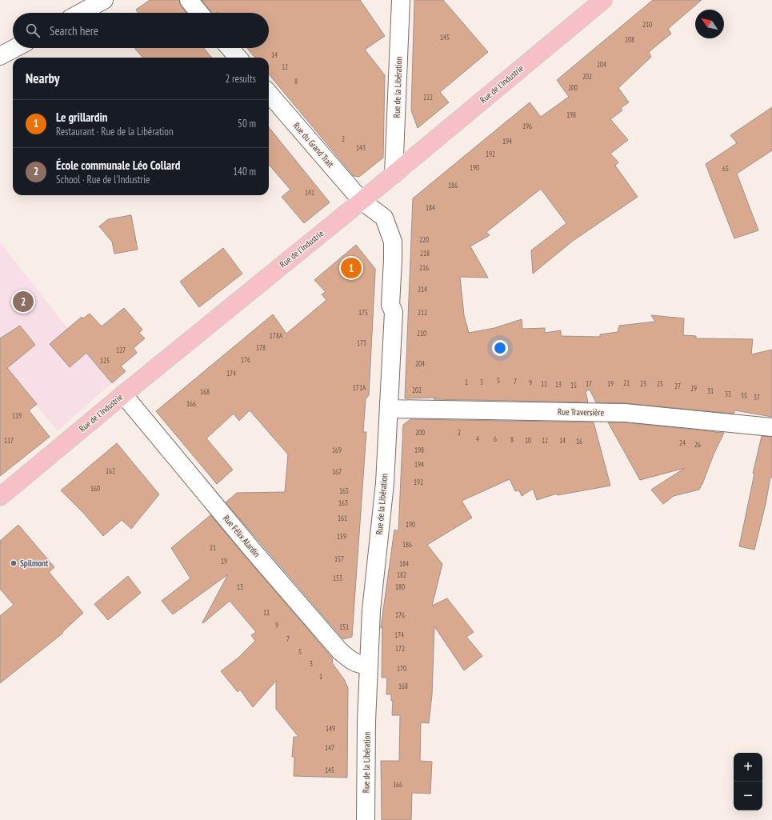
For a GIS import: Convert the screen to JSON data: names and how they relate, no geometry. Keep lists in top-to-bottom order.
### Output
{
  "streets": {
    "main road": ["Rue de l'Industrie"],
    "street": [
      "Rue de la Libération",
      "Rue du Grand Trait",
      "Rue Traversière",
      "Rue Félix Alardin"
    ]
  },
  "crossings": [
    ["Rue de l'Industrie", "Rue de la Libération"],
    ["Rue de l'Industrie", "Rue du Grand Trait"],
    ["Rue de l'Industrie", "Rue Félix Alardin"],
    ["Rue de la Libération", "Rue du Grand Trait"],
    ["Rue de la Libération", "Rue Traversière"],
    ["Rue de la Libération", "Rue Félix Alardin"]
  ],
  "places": ["Spilmont"],
  "house_numbers": [
    "210",
    "145",
    "208",
    "14",
    "204",
    "12",
    "202",
    "8",
    "200",
    "222",
    "198",
    "196",
    "2",
    "194",
    "143",
    "192",
    "190",
    "65",
    "186",
    "141",
    "184",
    "220",
    "218",
    "216",
    "214",
    "175",
    "212",
    "210",
    "178A",
    "173",
    "178",
    "127",
    "176",
    "125",
    "204",
    "174",
    "5",
    "7",
    "1",
    "3",
    "9",
    "21",
    "11",
    "17",
    "19",
    "23",
    "25",
    "13",
    "15",
    "27",
    "171A",
    "29",
    "202",
    "31",
    "168",
    "33",
    "35",
    "37",
    "166",
    "119",
    "200",
    "2",
    "4",
    "6",
    "8",
    "117",
    "10",
    "12",
    "14",
    "16",
    "24",
    "26",
    "169",
    "198",
    "194",
    "162",
    "167",
    "192",
    "160",
    "165",
    "163",
    "161",
    "190",
    "159",
    "186",
    "21",
    "157",
    "19",
    "184",
    "182",
    "153",
    "13",
    "180",
    "11",
    "176",
    "9",
    "151",
    "174",
    "7",
    "172",
    "5",
    "3",
    "170",
    "1",
    "168",
    "149",
    "147",
    "145",
    "166"
  ],
  "north": "top left",
  "page": {
    "search": "Search here",
    "heading": ["Nearby", "2 results"],
    "list": [
      {
        "mark": "1",
        "name": "Le grillardin",
        "note": "Restaurant · Rue de la Libération",
        "value": "50 m"
      },
      {
        "mark": "2",
        "name": "École communale Léo Collard",
        "note": "School · Rue de l'Industrie",
        "value": "140 m"
      }
    ],
    "pins": ["1", "2"],
    "map_buttons": ["+", "−"]
  }
}
